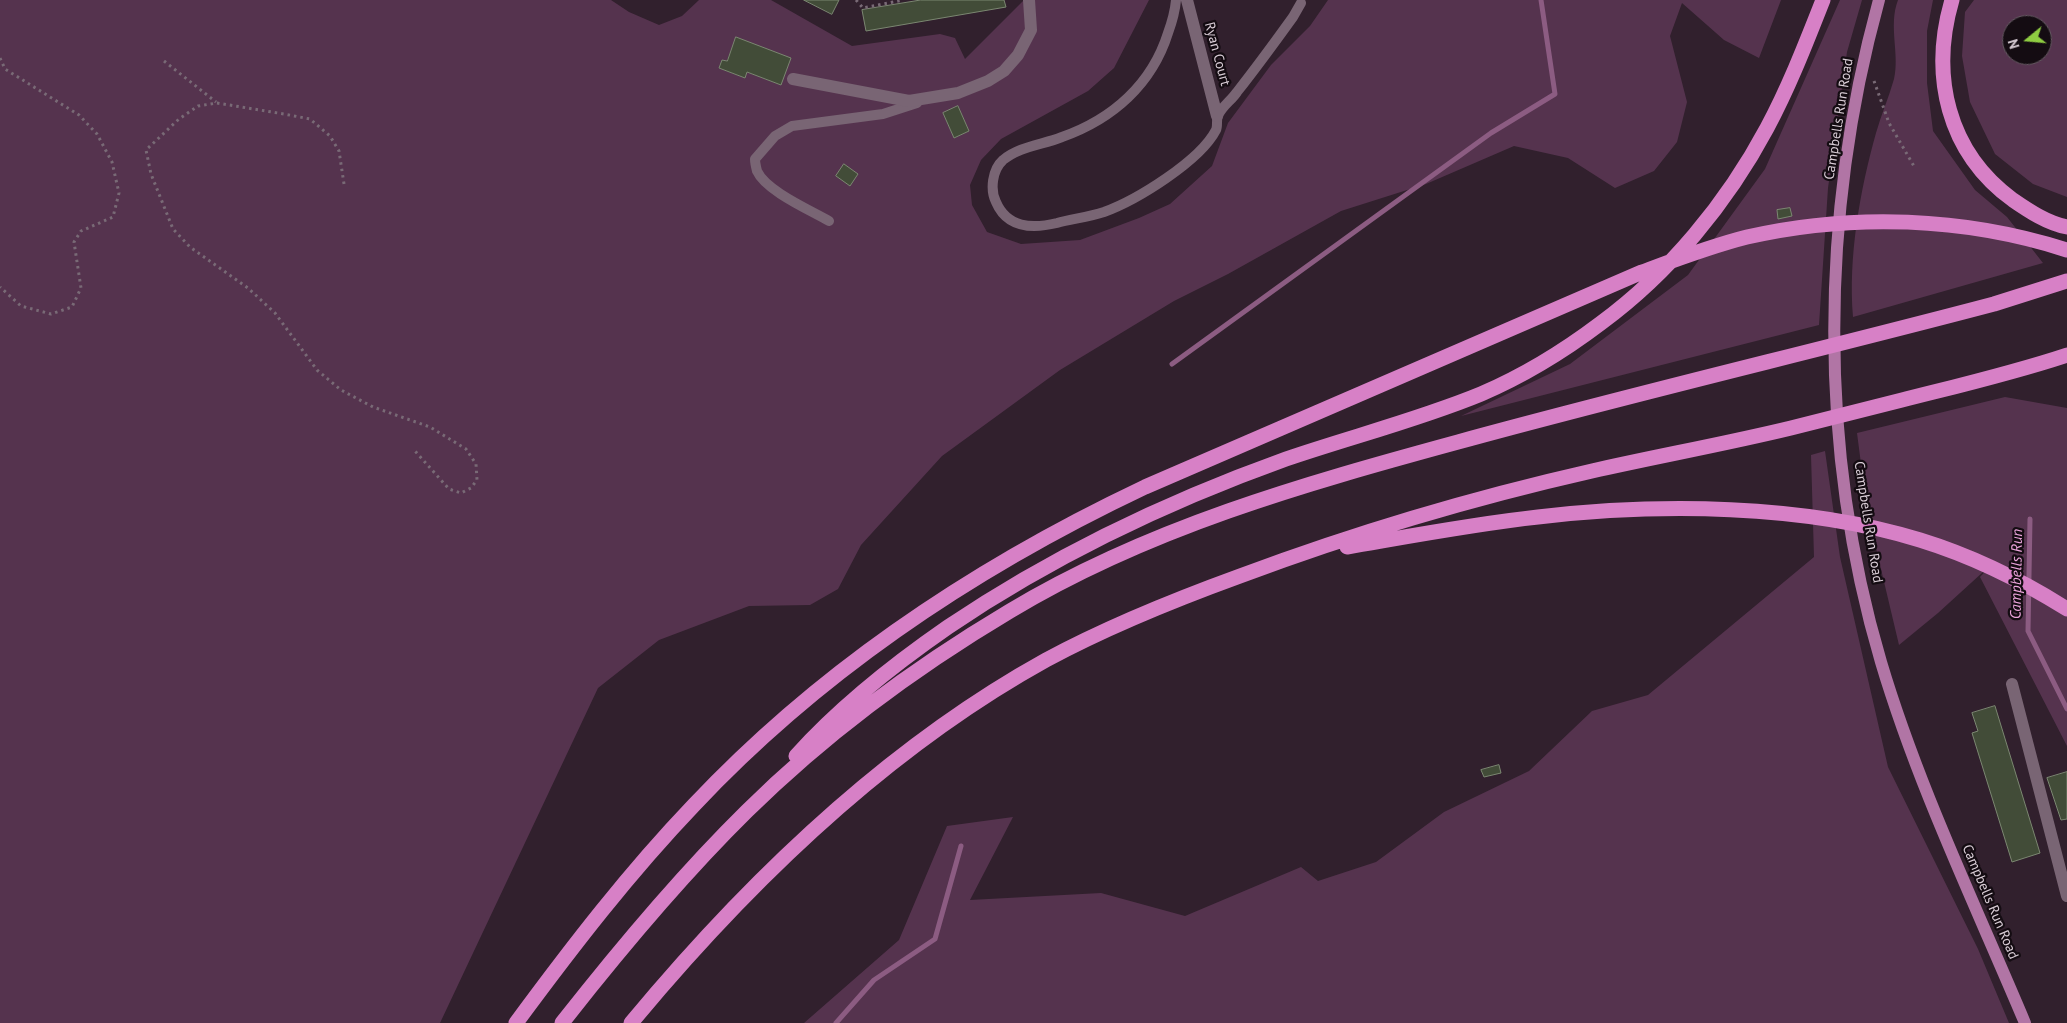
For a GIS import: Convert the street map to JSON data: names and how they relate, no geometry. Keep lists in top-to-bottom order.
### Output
{
  "streets": {
    "main road": ["Campbells Run Road"],
    "street": ["Ryan Court"]
  },
  "water": ["Campbells Run"],
  "north": "left"
}
